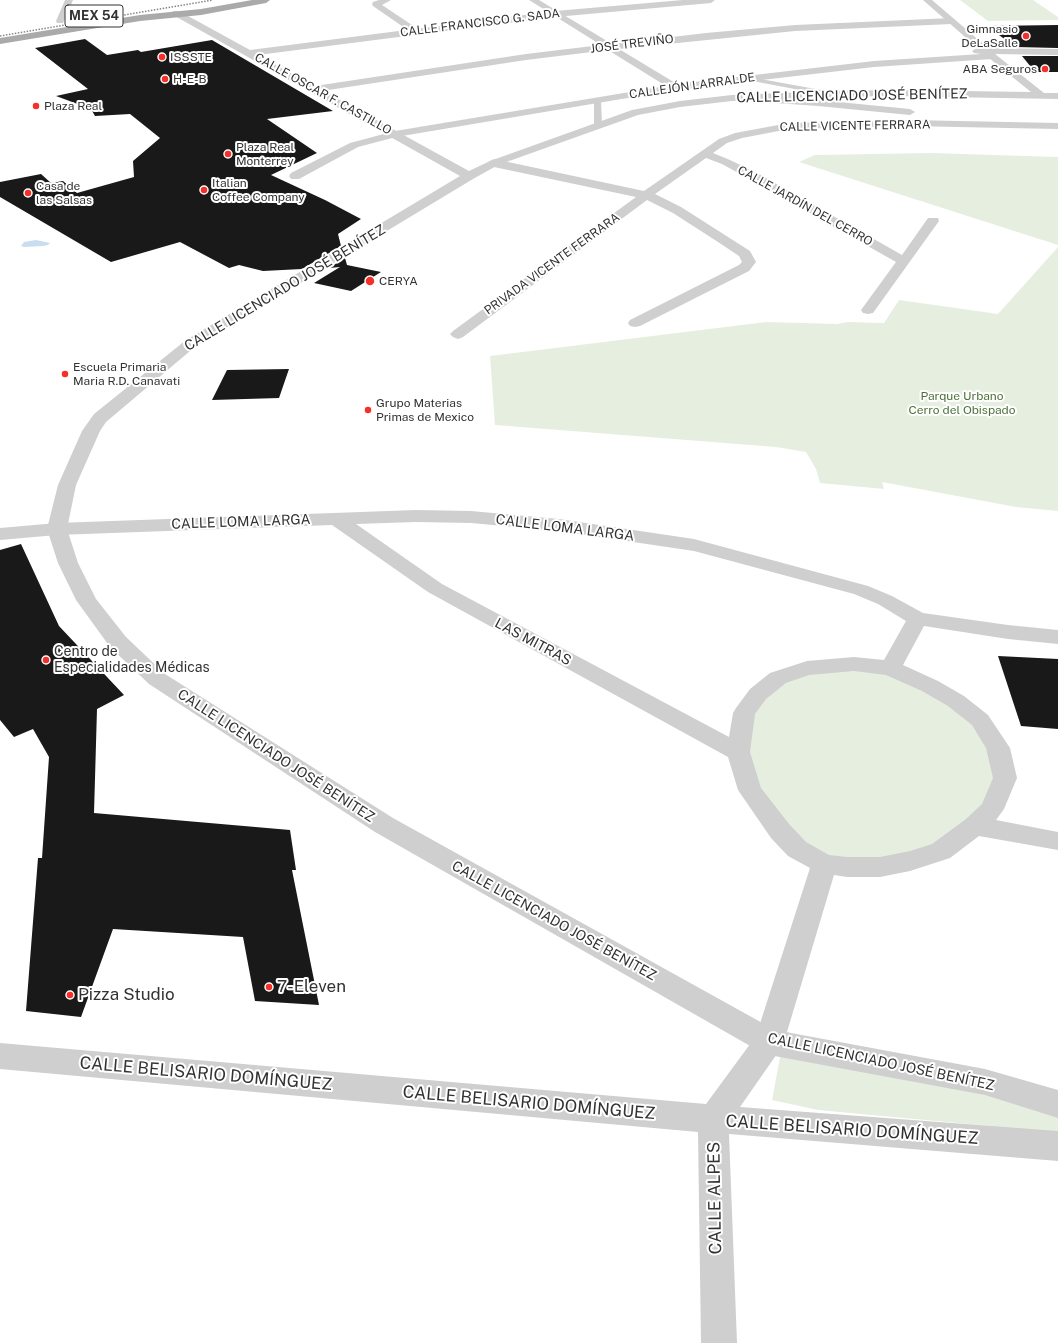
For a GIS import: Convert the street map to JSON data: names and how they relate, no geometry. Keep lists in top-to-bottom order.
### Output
{
  "streets": {
    "main road": ["MEX 54"],
    "street": [
      "CALLE FRANCISCO G. SADA",
      "JOSÉ TREVIÑO",
      "CALLEJÓN LARRALDE",
      "CALLE OSCAR F. CASTILLO",
      "CALLE LICENCIADO JOSÉ BENÍTEZ",
      "CALLE VICENTE FERRARA",
      "CALLE JARDÍN DEL CERRO",
      "PRIVADA VICENTE FERRARA",
      "CALLE LOMA LARGA",
      "LAS MITRAS",
      "CALLE BELISARIO DOMÍNGUEZ",
      "CALLE ALPES"
    ]
  },
  "crossings": [
    ["MEX 54", "CALLE OSCAR F. CASTILLO"],
    ["CALLE FRANCISCO G. SADA", "CALLE OSCAR F. CASTILLO"],
    ["JOSÉ TREVIÑO", "CALLE OSCAR F. CASTILLO"],
    ["CALLEJÓN LARRALDE", "CALLE OSCAR F. CASTILLO"],
    ["CALLE OSCAR F. CASTILLO", "CALLE LICENCIADO JOSÉ BENÍTEZ"],
    ["CALLE LICENCIADO JOSÉ BENÍTEZ", "CALLE LOMA LARGA"],
    ["CALLE VICENTE FERRARA", "CALLE JARDÍN DEL CERRO"],
    ["CALLE VICENTE FERRARA", "PRIVADA VICENTE FERRARA"],
    ["CALLE LOMA LARGA", "LAS MITRAS"],
    ["CALLE BELISARIO DOMÍNGUEZ", "CALLE ALPES"]
  ],
  "parks": ["Parque Urbano Cerro del Obispado"],
  "places": [
    "Gimnasio DeLaSalle",
    "ISSSTE",
    "ABA Seguros",
    "H-E-B",
    "Plaza Real",
    "Plaza Real Monterrey",
    "Italian Coffee Company",
    "Casa de las Salsas",
    "CERYA",
    "Escuela Primaria Maria R.D. Canavati",
    "Grupo Materias Primas de Mexico",
    "Centro de Especialidades Médicas",
    "7-Eleven",
    "Pizza Studio"
  ]
}
